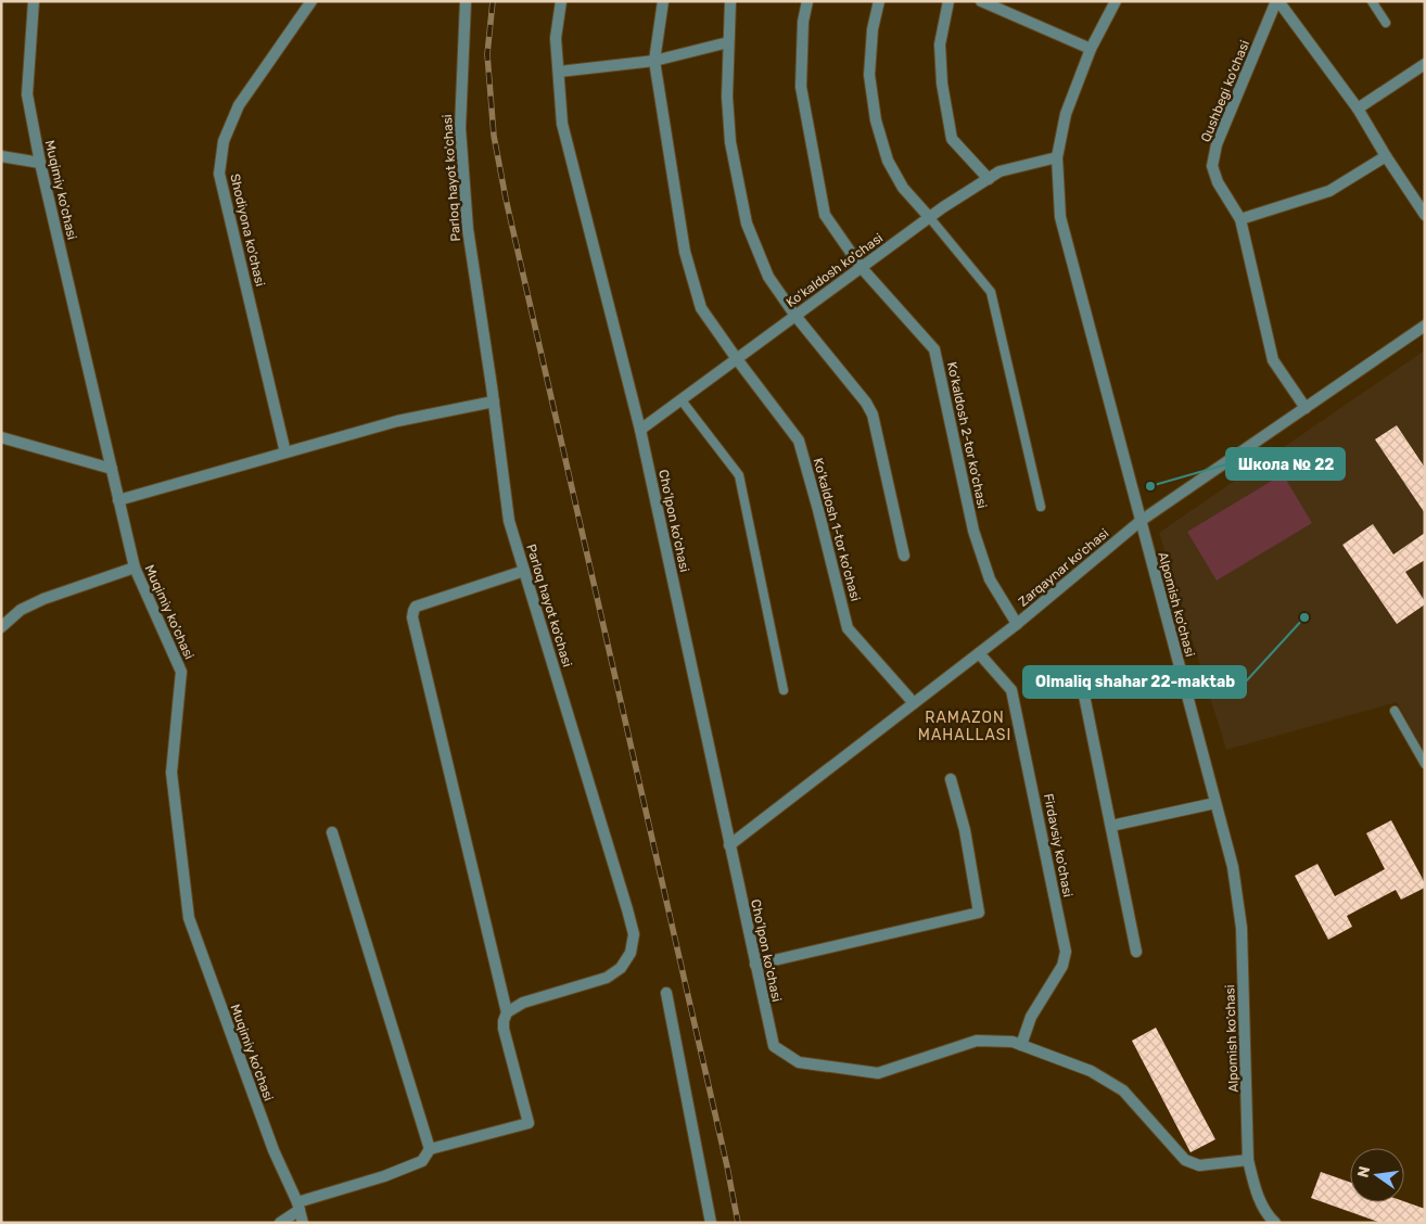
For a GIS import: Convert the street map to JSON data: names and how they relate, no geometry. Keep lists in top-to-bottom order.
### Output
{
  "streets": {
    "street": [
      "Qushbegi ko'chasi",
      "Parloq hayot ko'chasi",
      "Muqimiy ko'chasi",
      "Shodiyona ko'chasi",
      "Ko‘kaldosh ko'chasi",
      "Ko‘kaldosh 2-tor ko'chasi",
      "Cho‘lpon ko'chasi",
      "Ko‘kaldosh 1-tor ko'chasi",
      "Zarqaynar ko'chasi",
      "Alpomish ko'chasi",
      "Firdavsiy ko'chasi"
    ]
  },
  "crossings": [
    ["Qushbegi ko'chasi", "Zarqaynar ko'chasi"],
    ["Ko‘kaldosh ko'chasi", "Ko‘kaldosh 2-tor ko'chasi"],
    ["Ko‘kaldosh ko'chasi", "Cho‘lpon ko'chasi"],
    ["Ko‘kaldosh ko'chasi", "Ko‘kaldosh 1-tor ko'chasi"],
    ["Ko‘kaldosh ko'chasi", "Alpomish ko'chasi"],
    ["Ko‘kaldosh 2-tor ko'chasi", "Zarqaynar ko'chasi"],
    ["Cho‘lpon ko'chasi", "Zarqaynar ko'chasi"],
    ["Cho‘lpon ko'chasi", "Firdavsiy ko'chasi"],
    ["Ko‘kaldosh 1-tor ko'chasi", "Zarqaynar ko'chasi"],
    ["Zarqaynar ko'chasi", "Alpomish ko'chasi"],
    ["Zarqaynar ko'chasi", "Firdavsiy ko'chasi"]
  ],
  "districts": ["RAMAZON MAHALLASI"],
  "places": ["Школа № 22", "Olmaliq shahar 22-maktab"],
  "north": "left"
}
